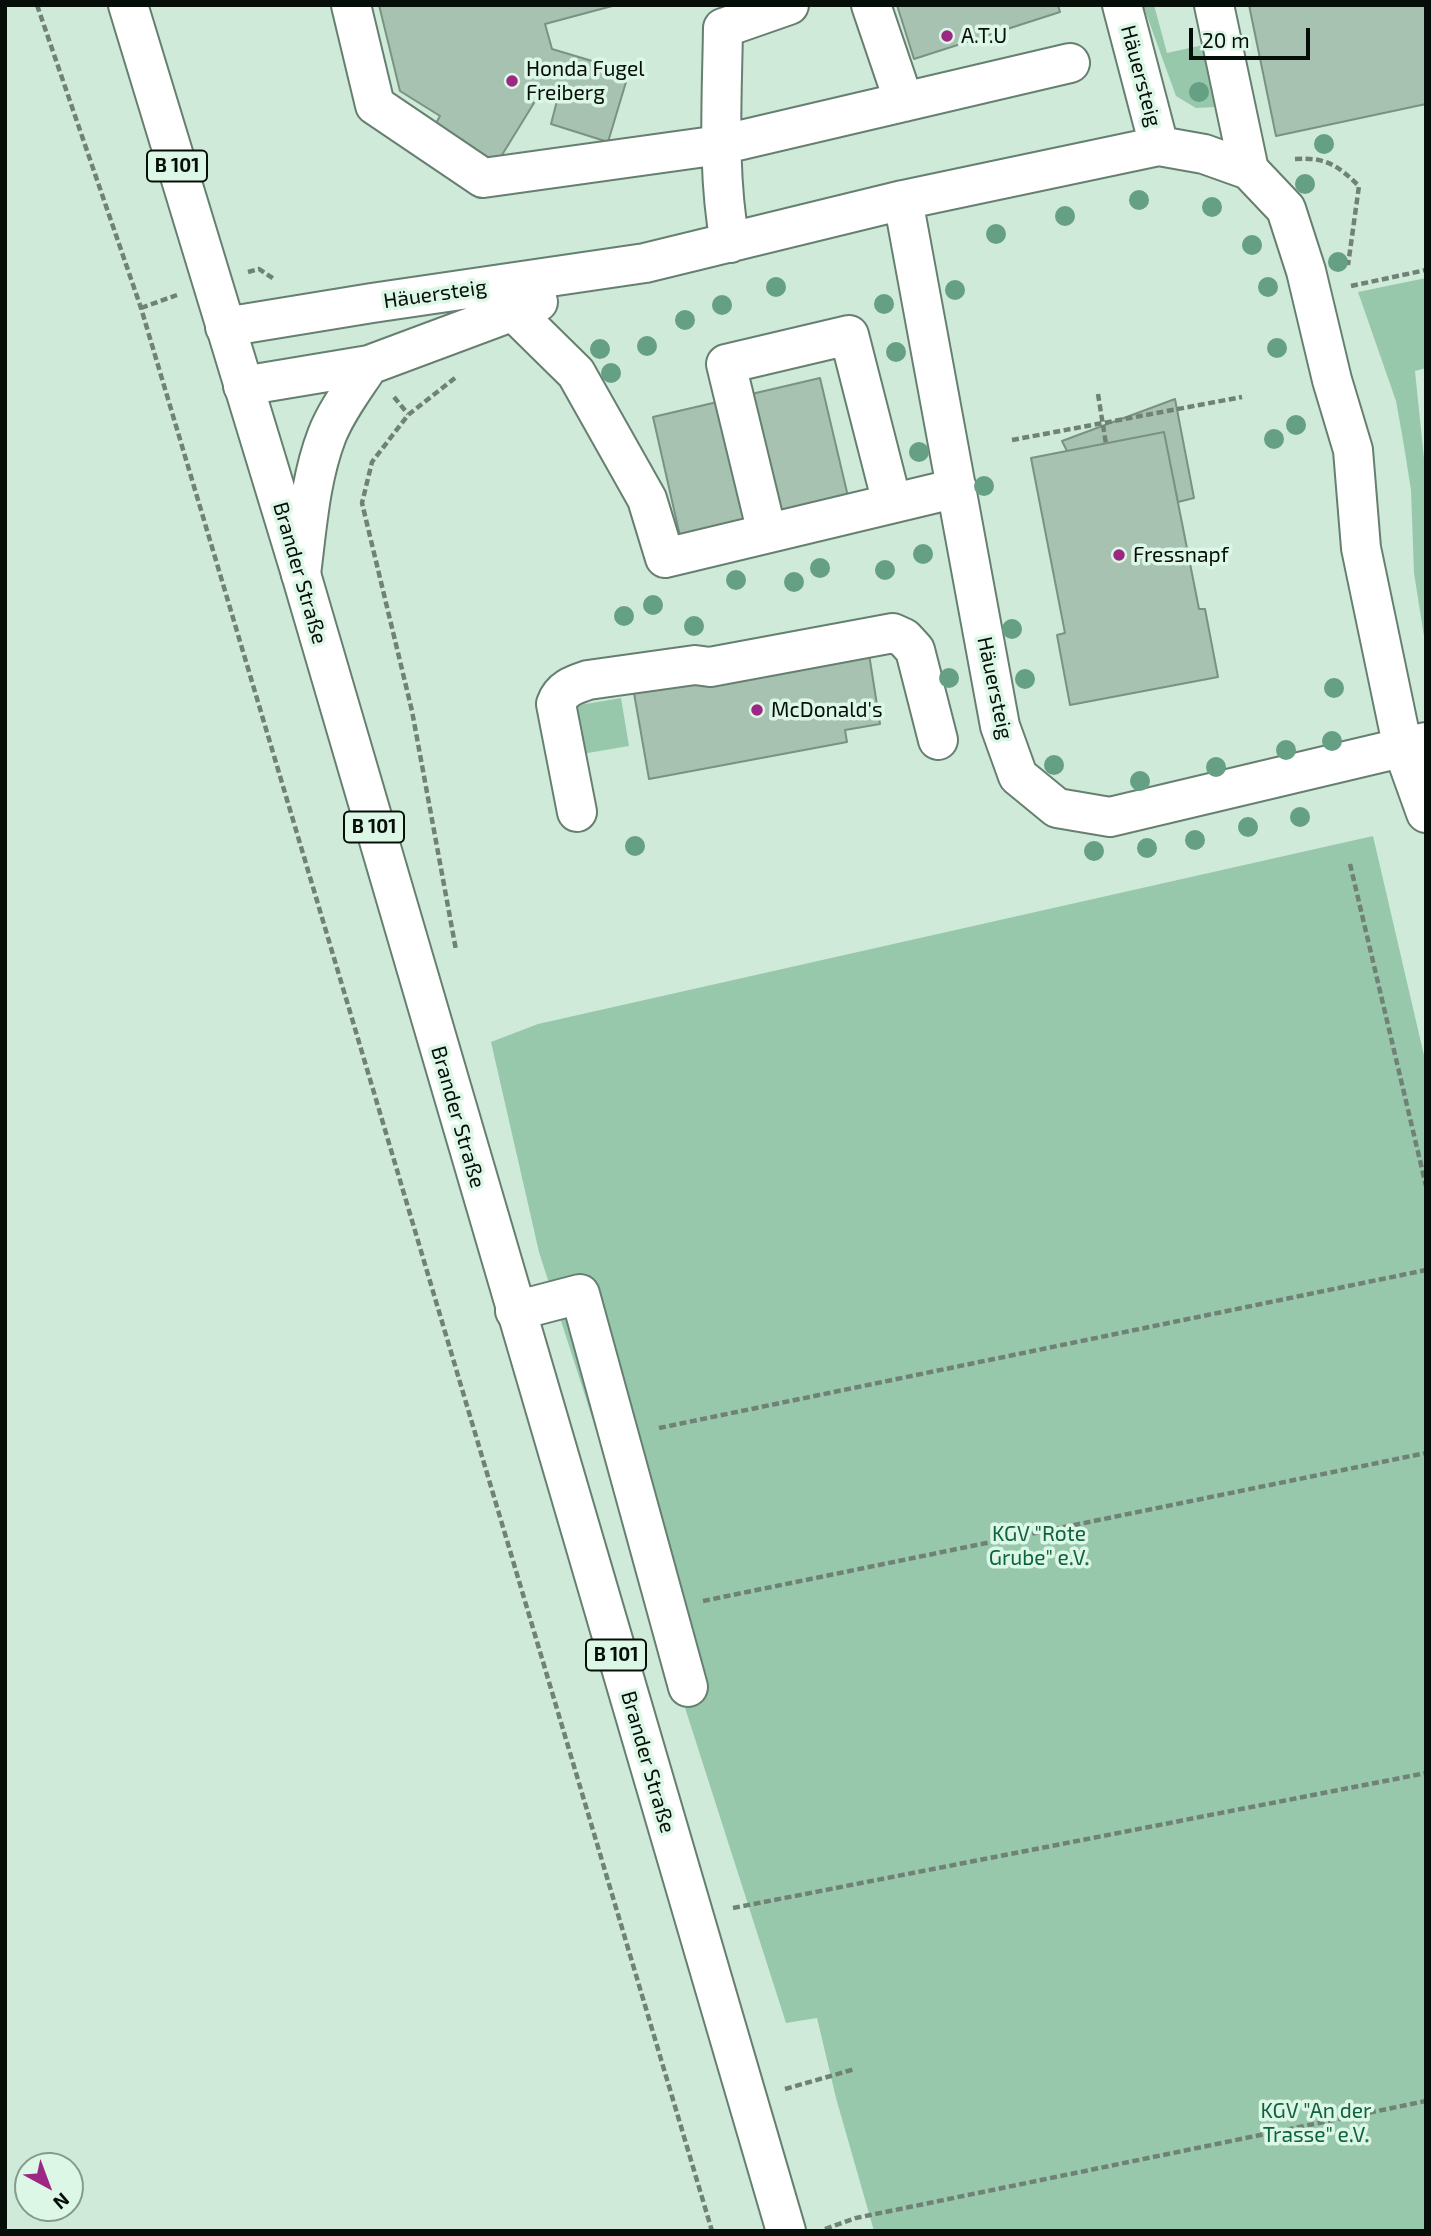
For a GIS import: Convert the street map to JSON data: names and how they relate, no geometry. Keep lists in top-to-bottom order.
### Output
{
  "streets": {
    "street": ["Häuersteig", "B 101", "Brander Straße"]
  },
  "crossings": [
    ["Häuersteig", "Brander Straße"]
  ],
  "parks": ["KGV \"Rote Grube\" e.V.", "KGV \"An der Trasse\" e.V."],
  "places": [
    "A.T.U",
    "Honda Fugel Freiberg",
    "Fressnapf",
    "McDonald's"
  ],
  "scale_bar": "20 m",
  "north": "bottom right"
}
